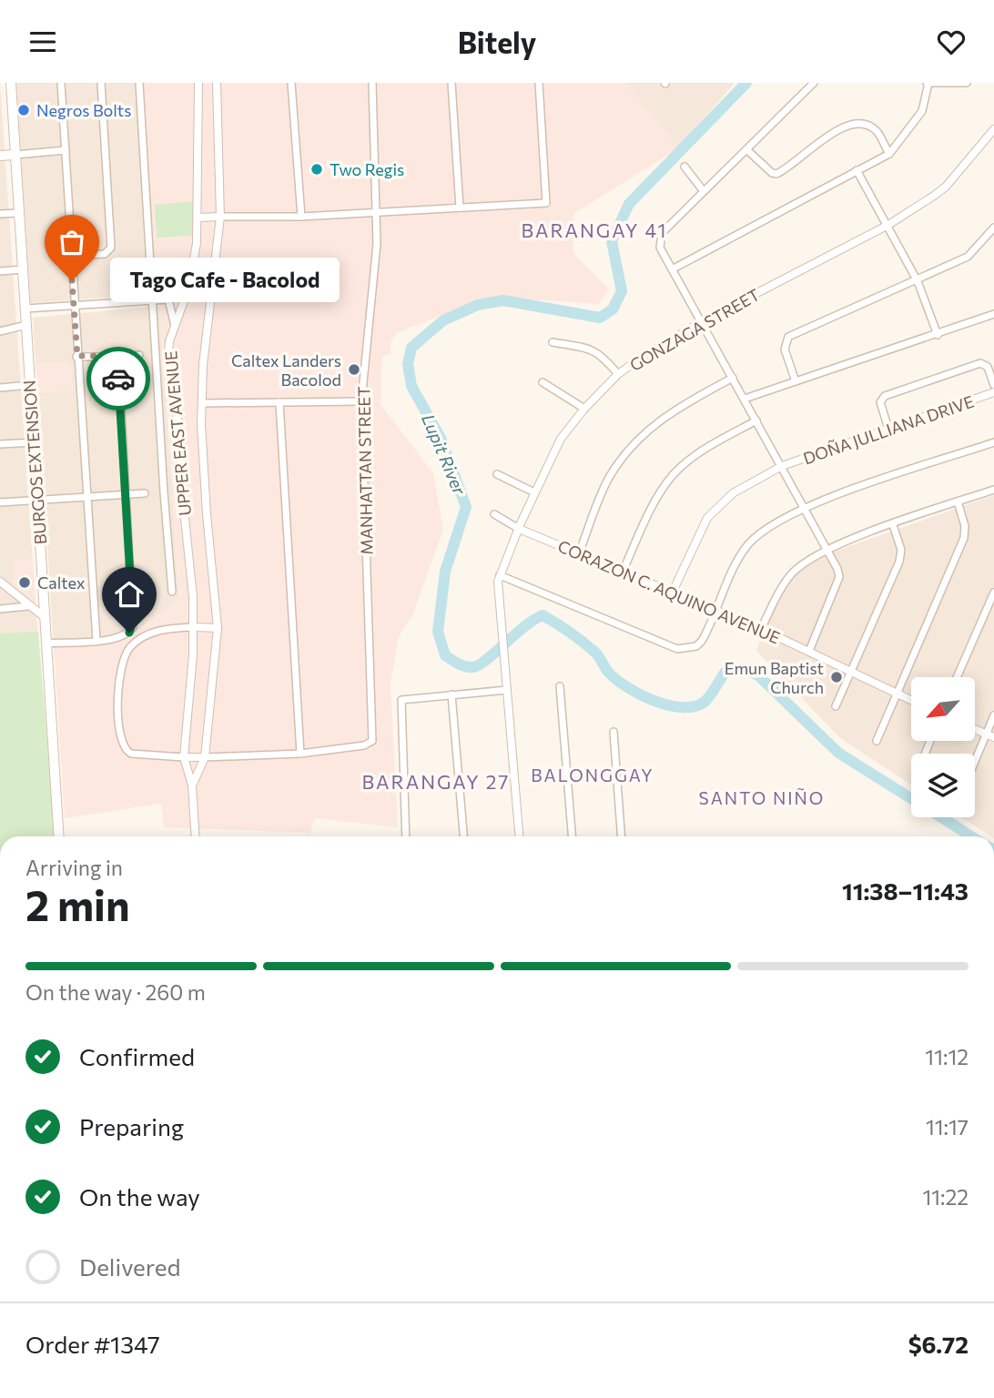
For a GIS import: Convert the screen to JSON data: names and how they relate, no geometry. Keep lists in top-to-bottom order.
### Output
{
  "streets": {
    "main road": ["BURGOS EXTENSION"],
    "street": [
      "GONZAGA STREET",
      "DOÑA JULLIANA DRIVE",
      "UPPER EAST AVENUE",
      "MANHATTAN STREET",
      "CORAZON C. AQUINO AVENUE"
    ]
  },
  "crossings": [
    ["GONZAGA STREET", "CORAZON C. AQUINO AVENUE"],
    ["DOÑA JULLIANA DRIVE", "CORAZON C. AQUINO AVENUE"]
  ],
  "districts": [
    "BARANGAY 41",
    "BALONGGAY",
    "BARANGAY 27",
    "SANTO NIÑO"
  ],
  "water": ["Lupit River"],
  "places": [
    "Negros Bolts",
    "Two Regis",
    "Tago Cafe - Bacolod",
    "Caltex Landers Bacolod",
    "Caltex",
    "Emun Baptist Church"
  ],
  "north": "bottom left",
  "page": {
    "header": "Bitely",
    "bubble": "Tago Cafe - Bacolod",
    "heading": ["2 min", "Arriving in", "11:38–11:43"],
    "panel": ["Order #1347", "$6.72"],
    "bar": "On the way · 260 m",
    "list": [
      ["Confirmed", "11:12"],
      ["Preparing", "11:17"],
      ["On the way", "11:22"],
      "Delivered"
    ]
  }
}
